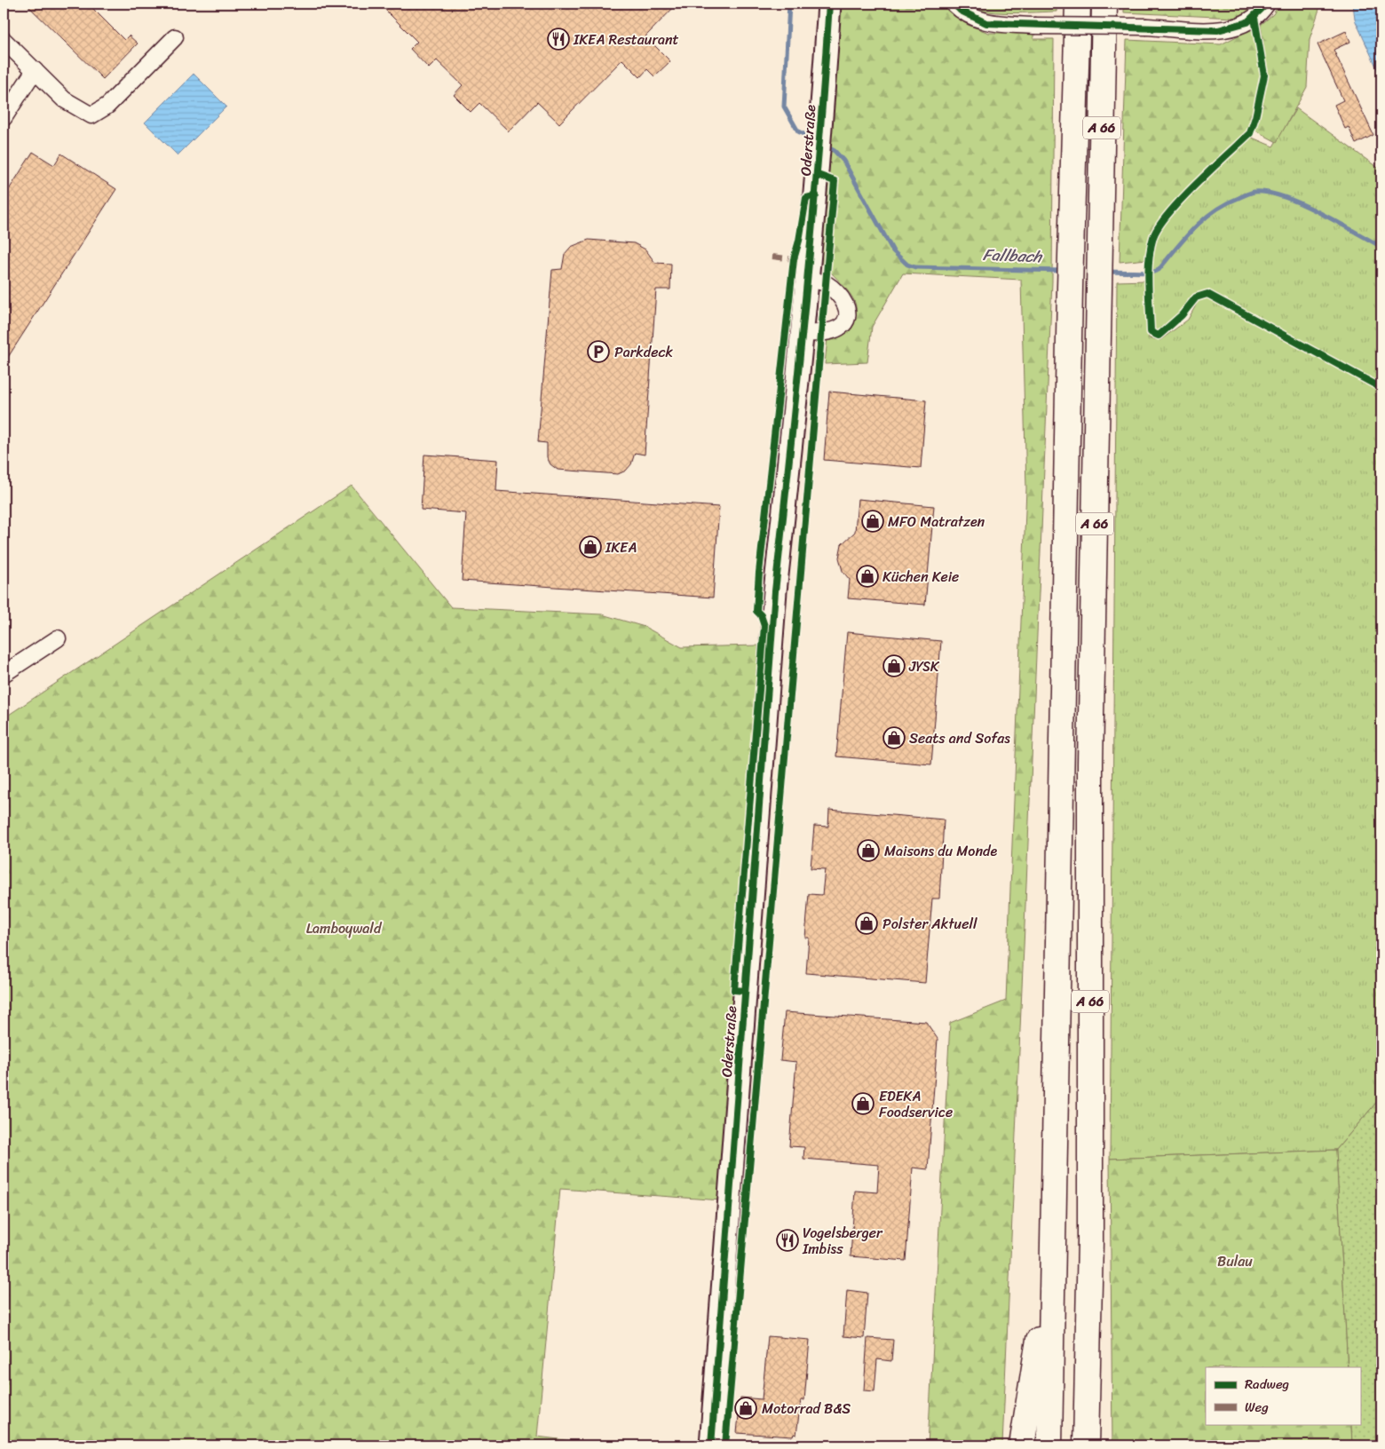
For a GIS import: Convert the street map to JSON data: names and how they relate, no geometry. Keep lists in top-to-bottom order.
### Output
{
  "streets": {
    "highway": ["A 66"],
    "street": ["Oderstraße"]
  },
  "water": ["Fallbach"],
  "parks": ["Lamboywald", "Bulau"],
  "places": {
    "restaurant": ["IKEA Restaurant", "Vogelsberger Imbiss"],
    "parking": ["Parkdeck"],
    "shop": [
      "MFO Matratzen",
      "IKEA",
      "Küchen Keie",
      "JYSK",
      "Seats and Sofas",
      "Maisons du Monde",
      "Polster Aktuell",
      "EDEKA Foodservice",
      "Motorrad B&S"
    ]
  },
  "legend": ["Radweg", "Weg"]
}
